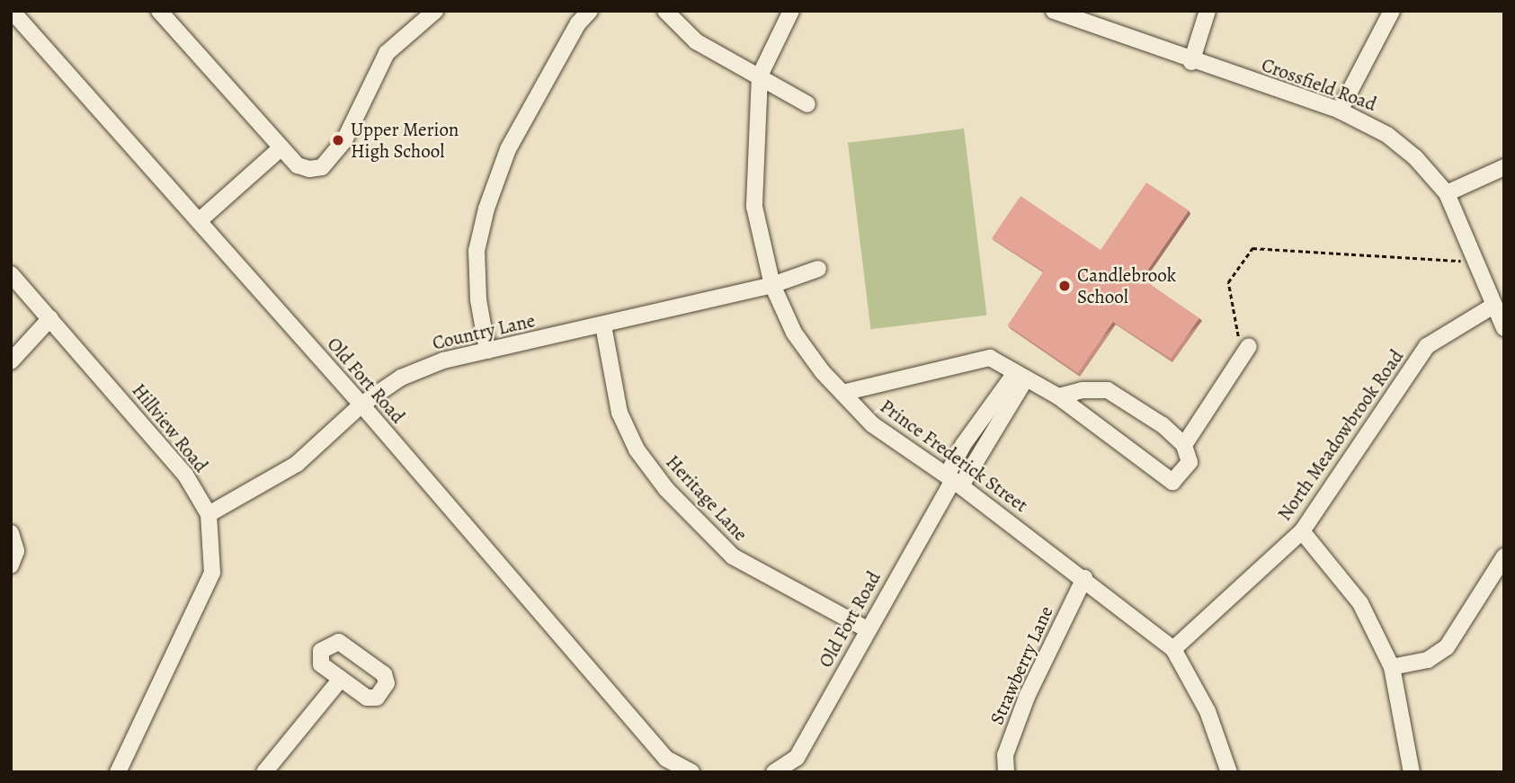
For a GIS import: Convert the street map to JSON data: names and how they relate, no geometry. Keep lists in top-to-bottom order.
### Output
{
  "streets": {
    "street": [
      "Crossfield Road",
      "Country Lane",
      "Old Fort Road",
      "Hillview Road",
      "North Meadowbrook Road",
      "Prince Frederick Street",
      "Heritage Lane",
      "Strawberry Lane"
    ]
  },
  "crossings": [
    ["Crossfield Road", "North Meadowbrook Road"],
    ["Country Lane", "Old Fort Road"],
    ["Country Lane", "Hillview Road"],
    ["Country Lane", "Prince Frederick Street"],
    ["Country Lane", "Heritage Lane"],
    ["Old Fort Road", "Prince Frederick Street"],
    ["Old Fort Road", "Heritage Lane"],
    ["North Meadowbrook Road", "Prince Frederick Street"],
    ["Prince Frederick Street", "Strawberry Lane"]
  ],
  "places": ["Upper Merion High School", "Candlebrook School"]
}
